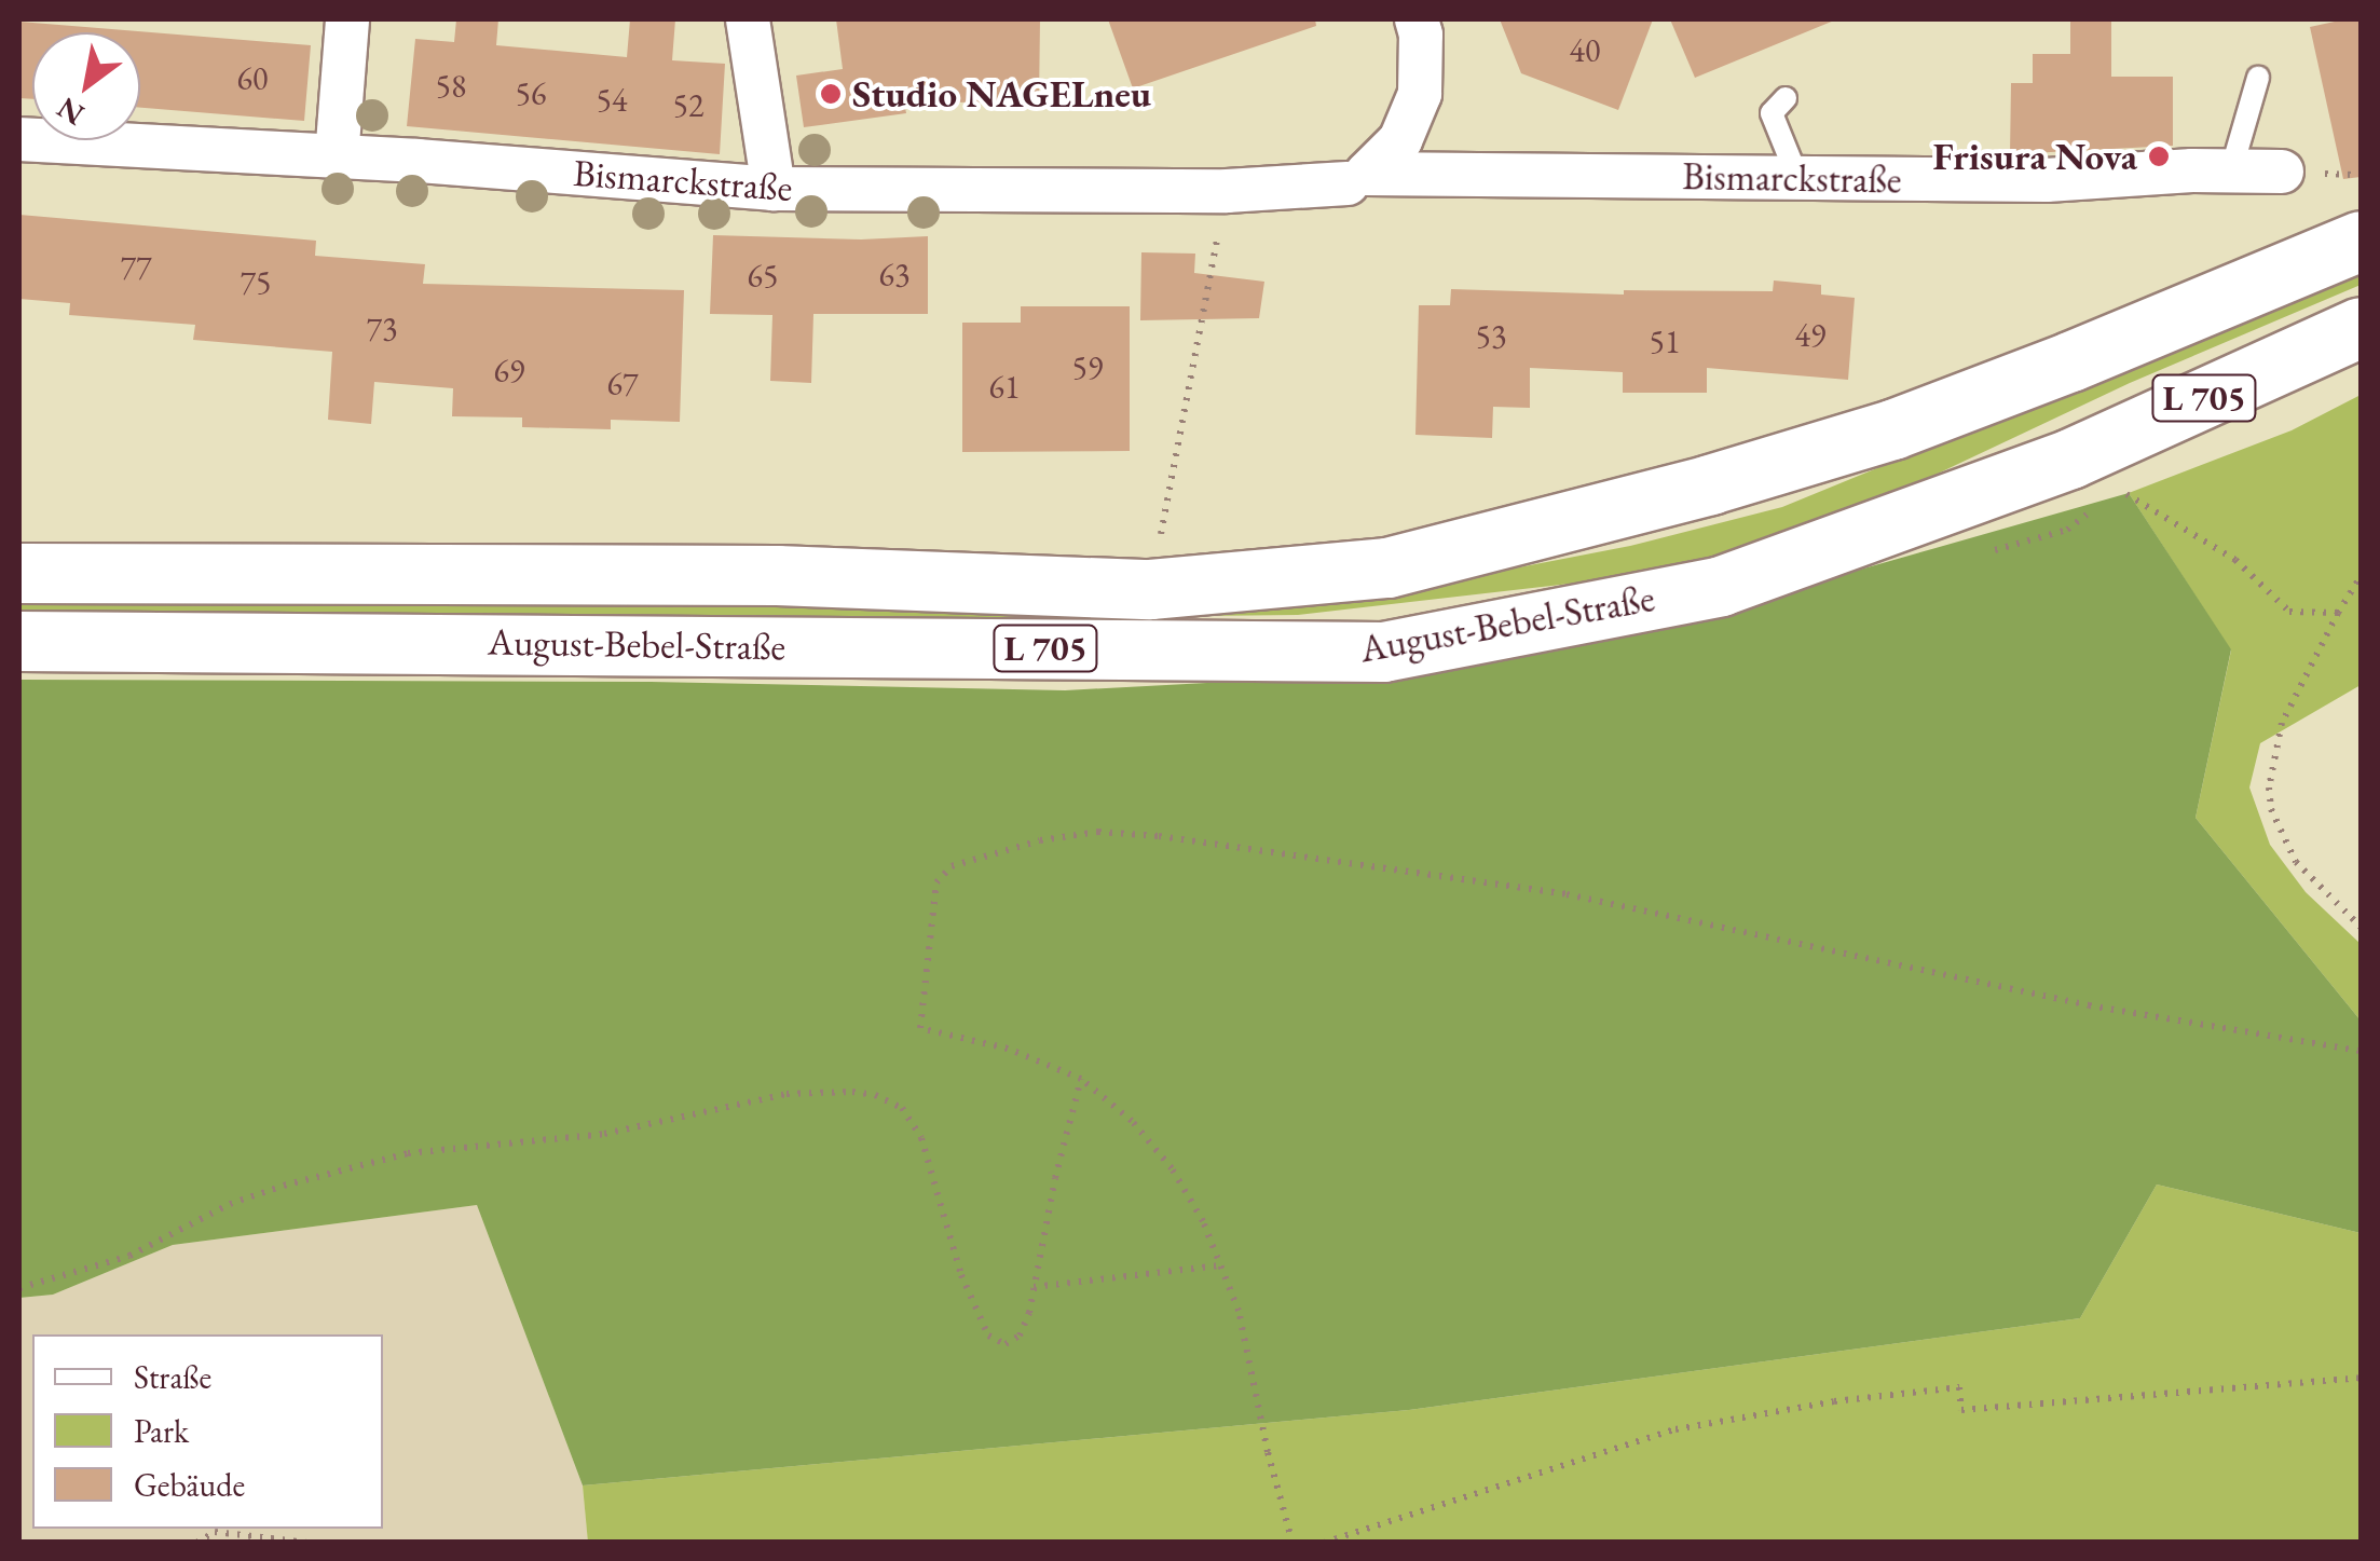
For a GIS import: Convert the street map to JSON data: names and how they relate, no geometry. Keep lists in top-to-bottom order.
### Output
{
  "streets": {
    "main road": ["L 705", "August-Bebel-Straße"],
    "street": ["Bismarckstraße"]
  },
  "places": ["Studio NAGELneu", "Frisura Nova"],
  "house_numbers": [
    "40",
    "60",
    "58",
    "56",
    "54",
    "52",
    "77",
    "63",
    "65",
    "75",
    "73",
    "49",
    "53",
    "51",
    "59",
    "69",
    "67",
    "61"
  ],
  "legend": ["Straße", "Park", "Gebäude"],
  "north": "bottom left"
}
